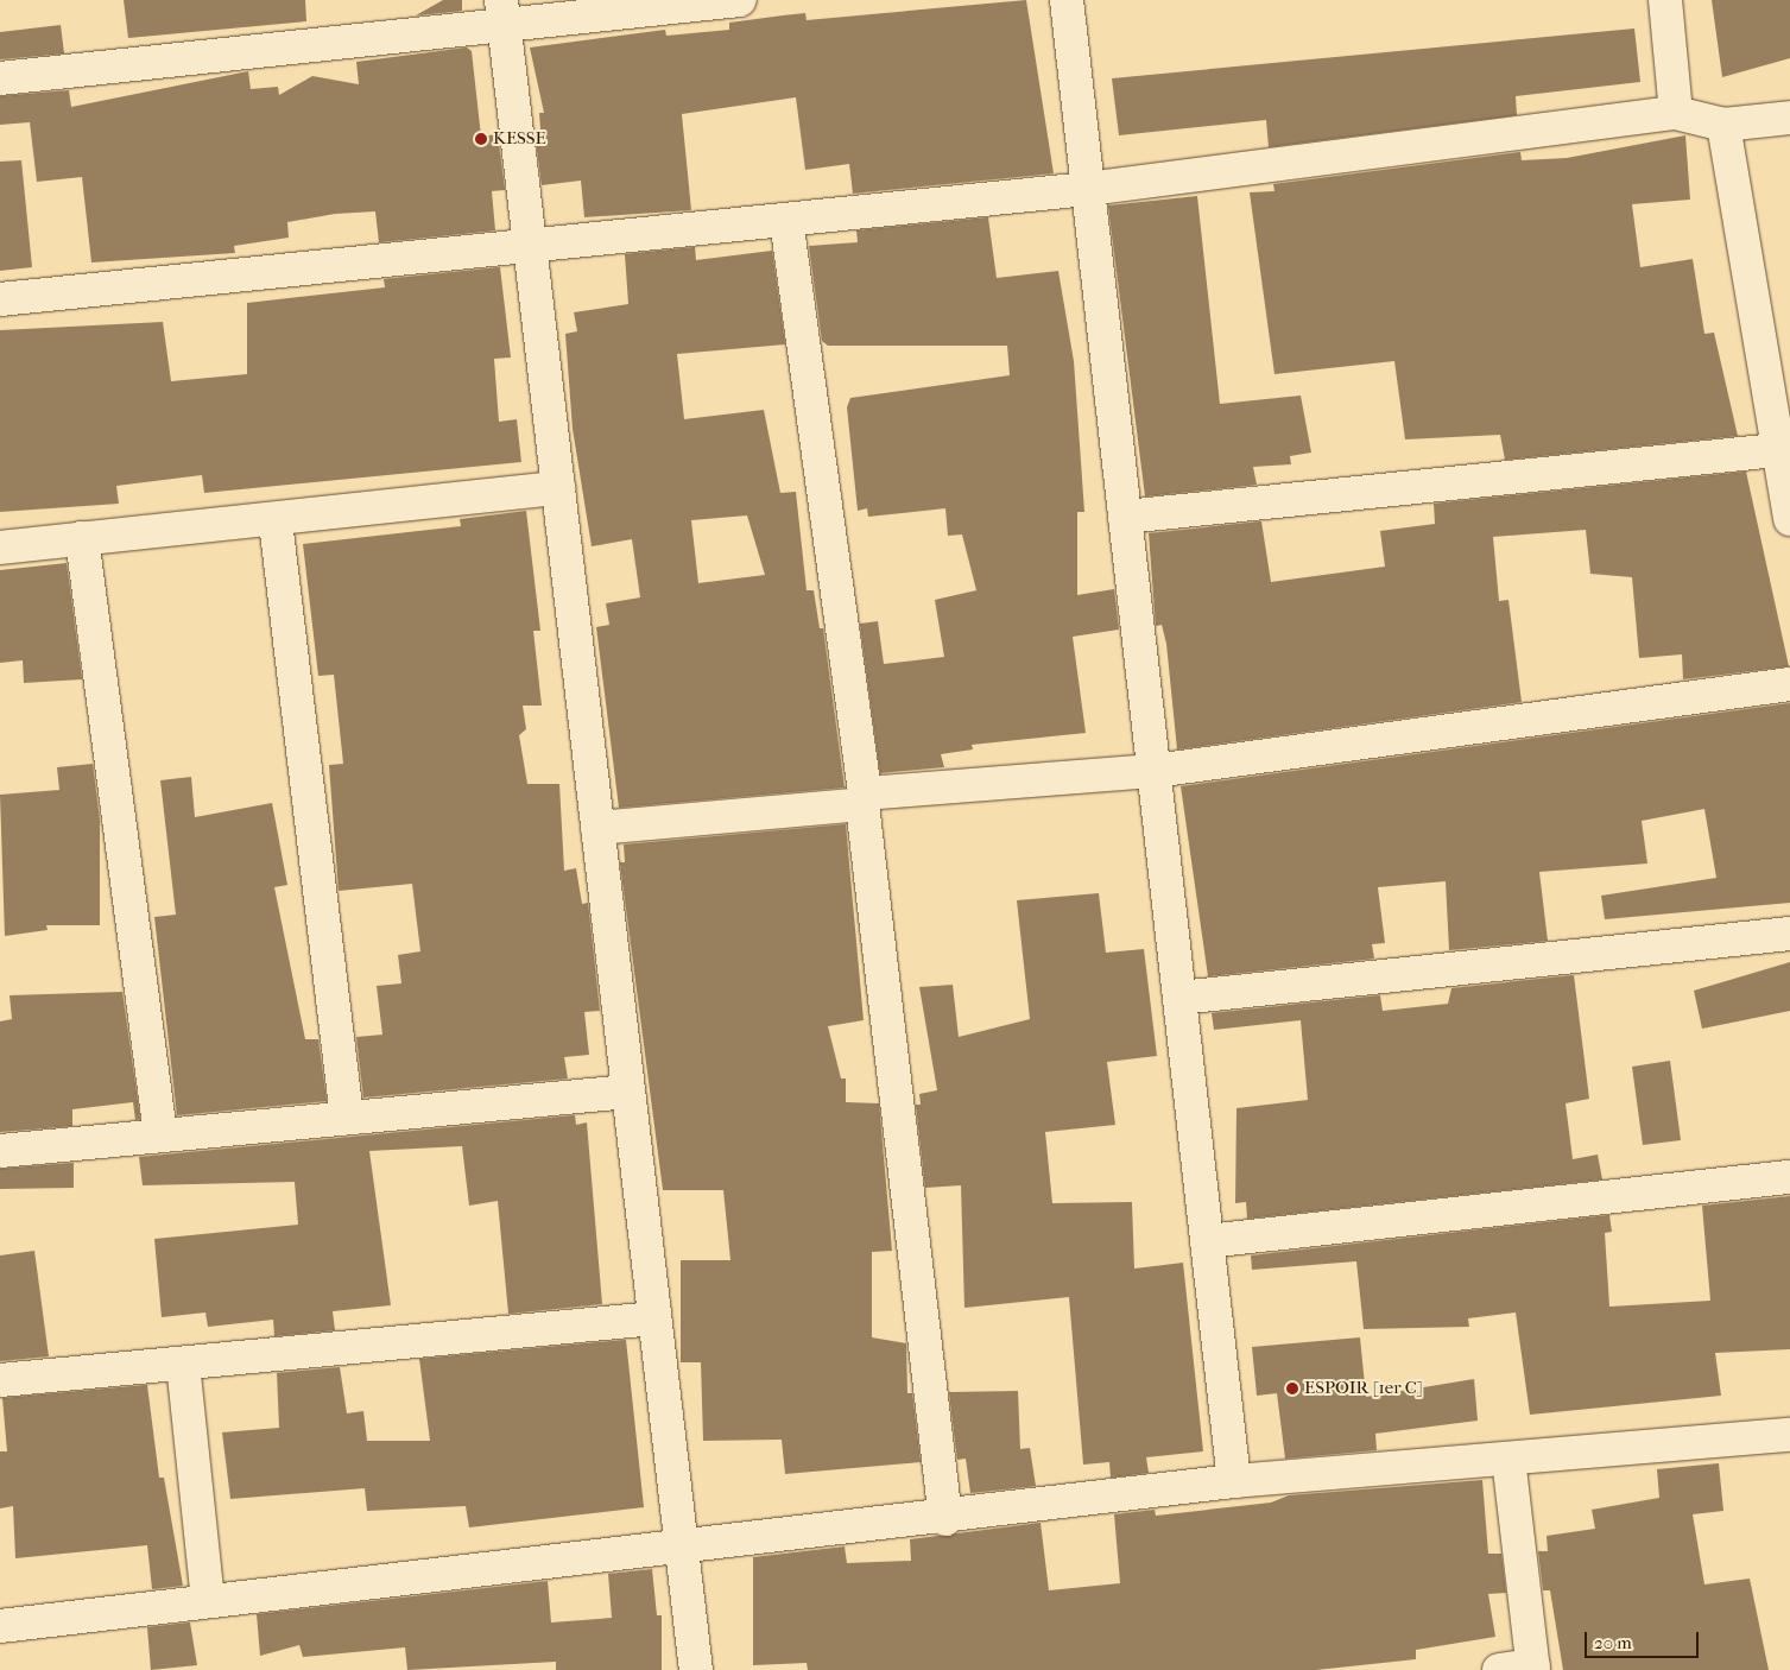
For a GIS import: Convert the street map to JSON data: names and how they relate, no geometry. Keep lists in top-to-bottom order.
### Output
{
  "places": ["KESSE", "ESPOIR [1er C]"],
  "scale_bar": "20 m"
}
